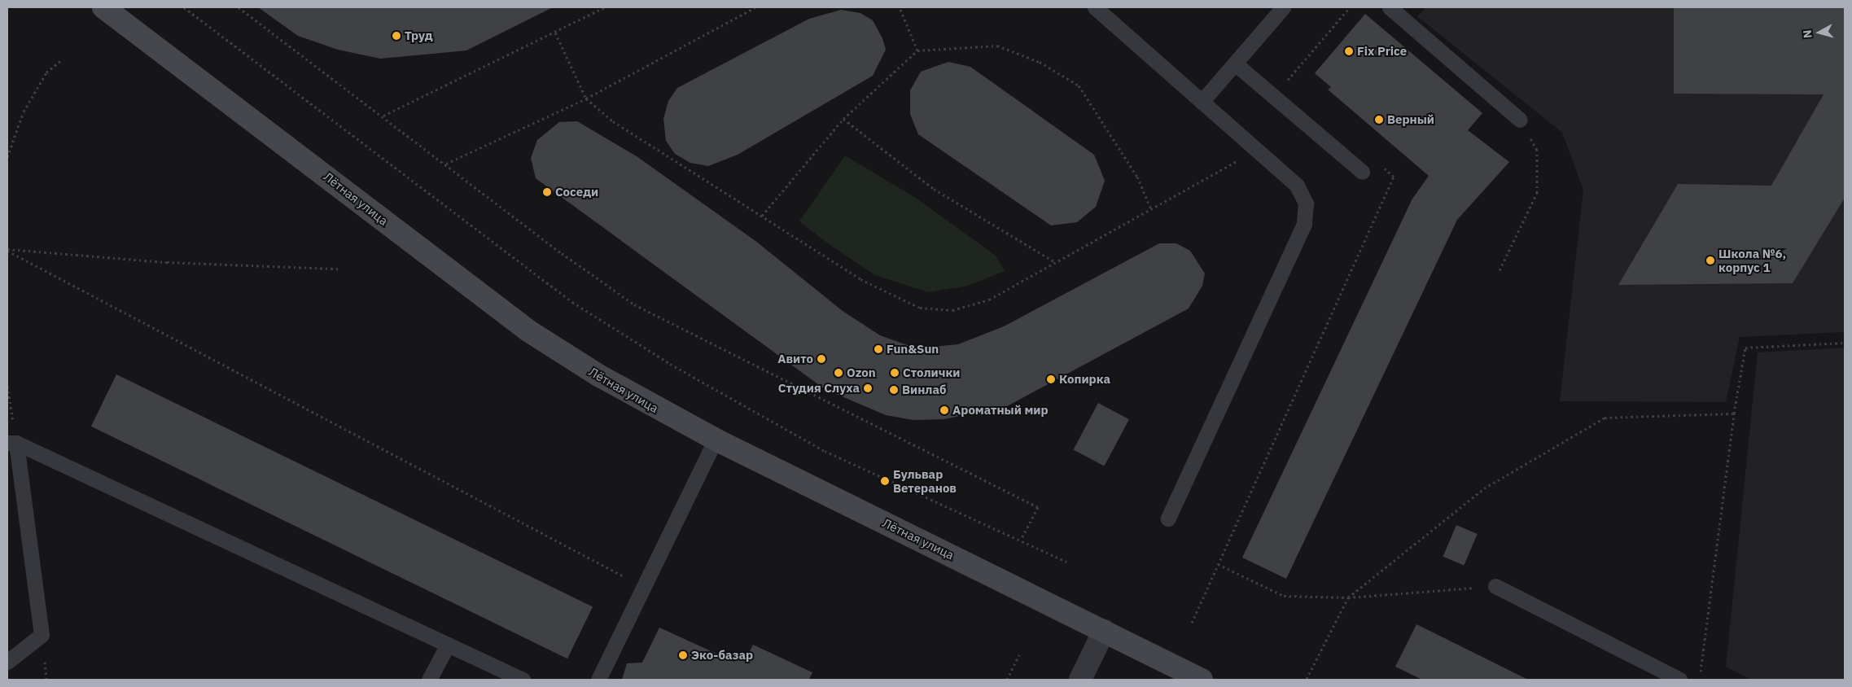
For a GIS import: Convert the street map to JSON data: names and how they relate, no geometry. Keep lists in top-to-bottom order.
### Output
{
  "streets": {
    "street": ["Лётная улица"]
  },
  "places": [
    "Труд",
    "Fix Price",
    "Верный",
    "Соседи",
    "Школа №6, корпус 1",
    "Fun&Sun",
    "Авито",
    "Ozon",
    "Столички",
    "Копирка",
    "Студия Слуха",
    "Винлаб",
    "Ароматный мир",
    "Бульвар Ветеранов",
    "Эко-базар"
  ],
  "north": "left"
}
